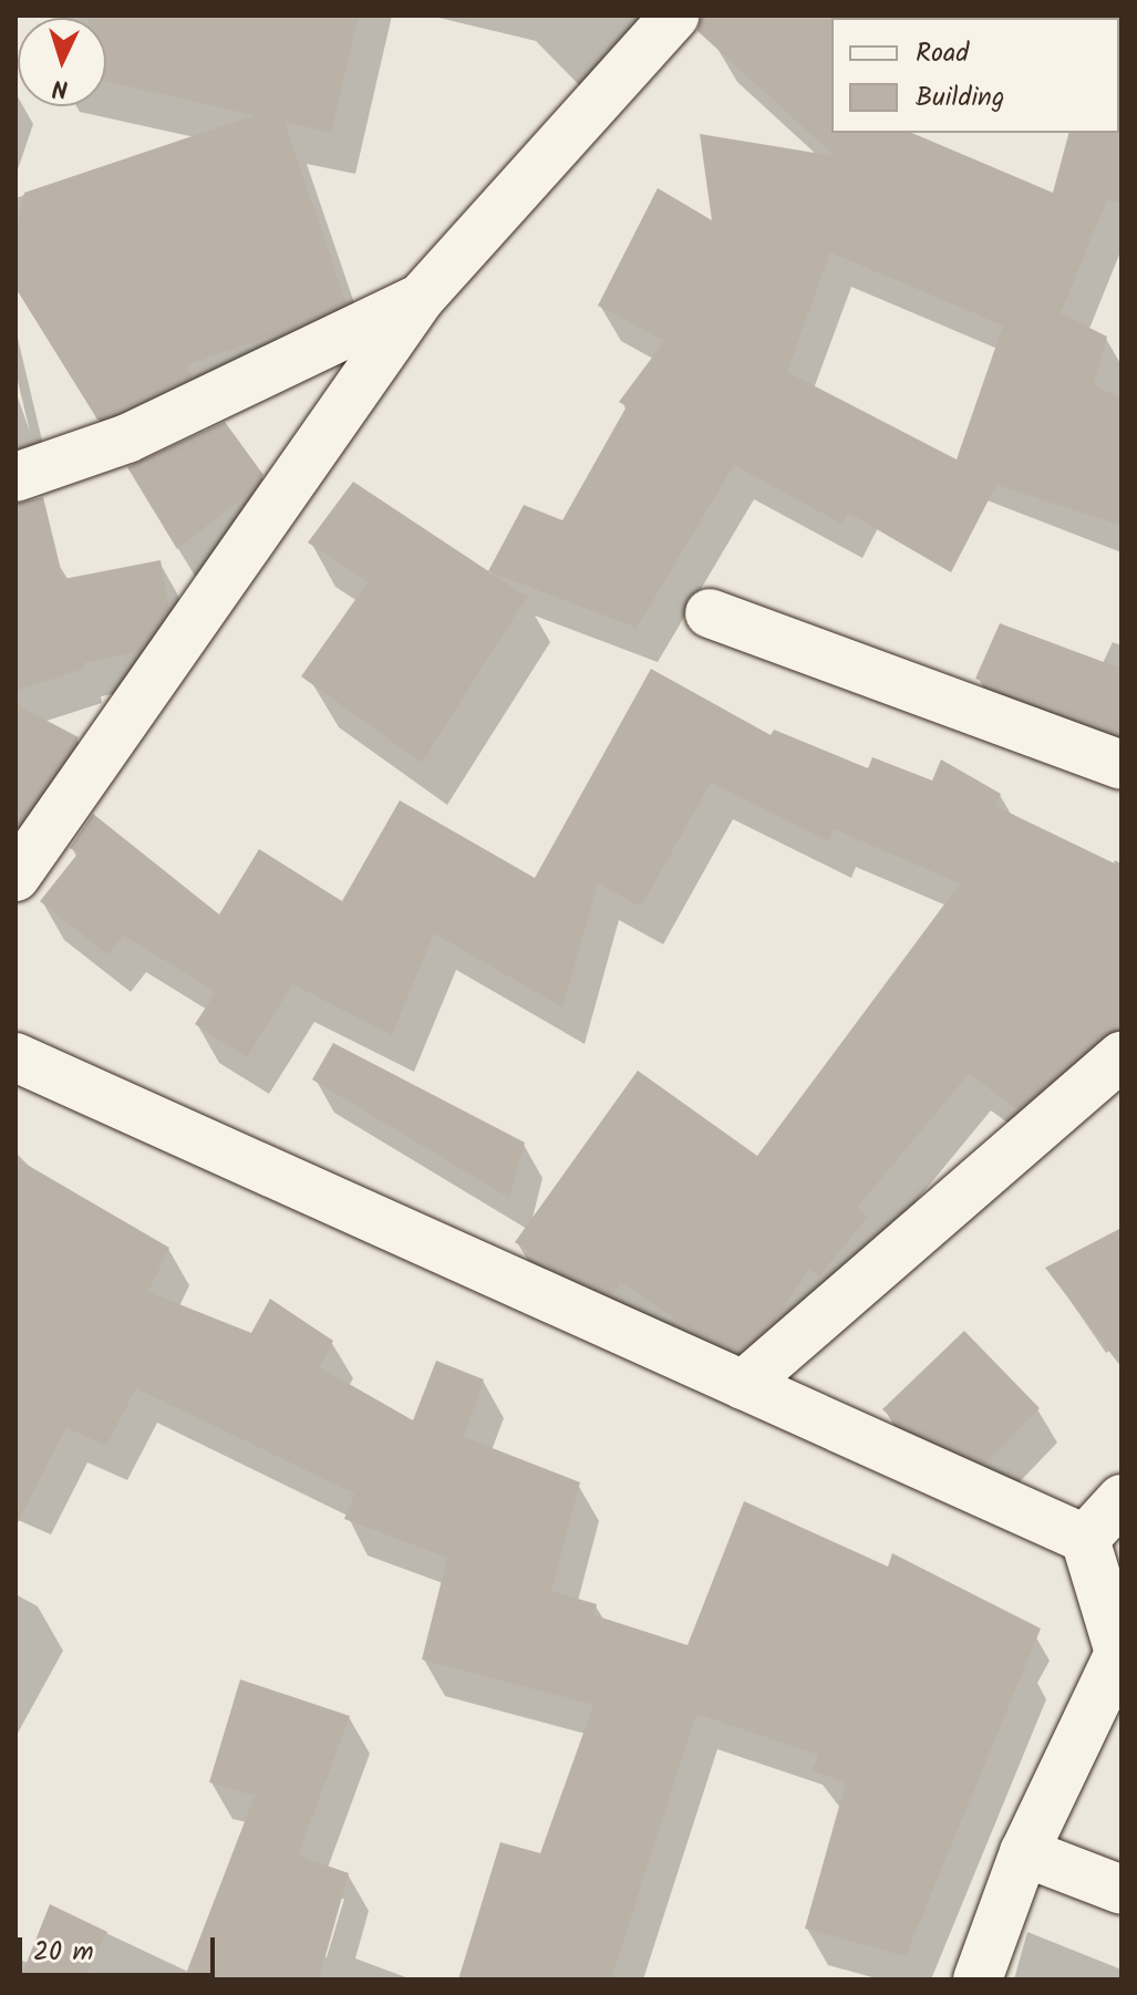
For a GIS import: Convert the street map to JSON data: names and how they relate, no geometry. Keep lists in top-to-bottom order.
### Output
{
  "legend": ["Road", "Building"],
  "scale_bar": "20 m",
  "north": "bottom"
}
